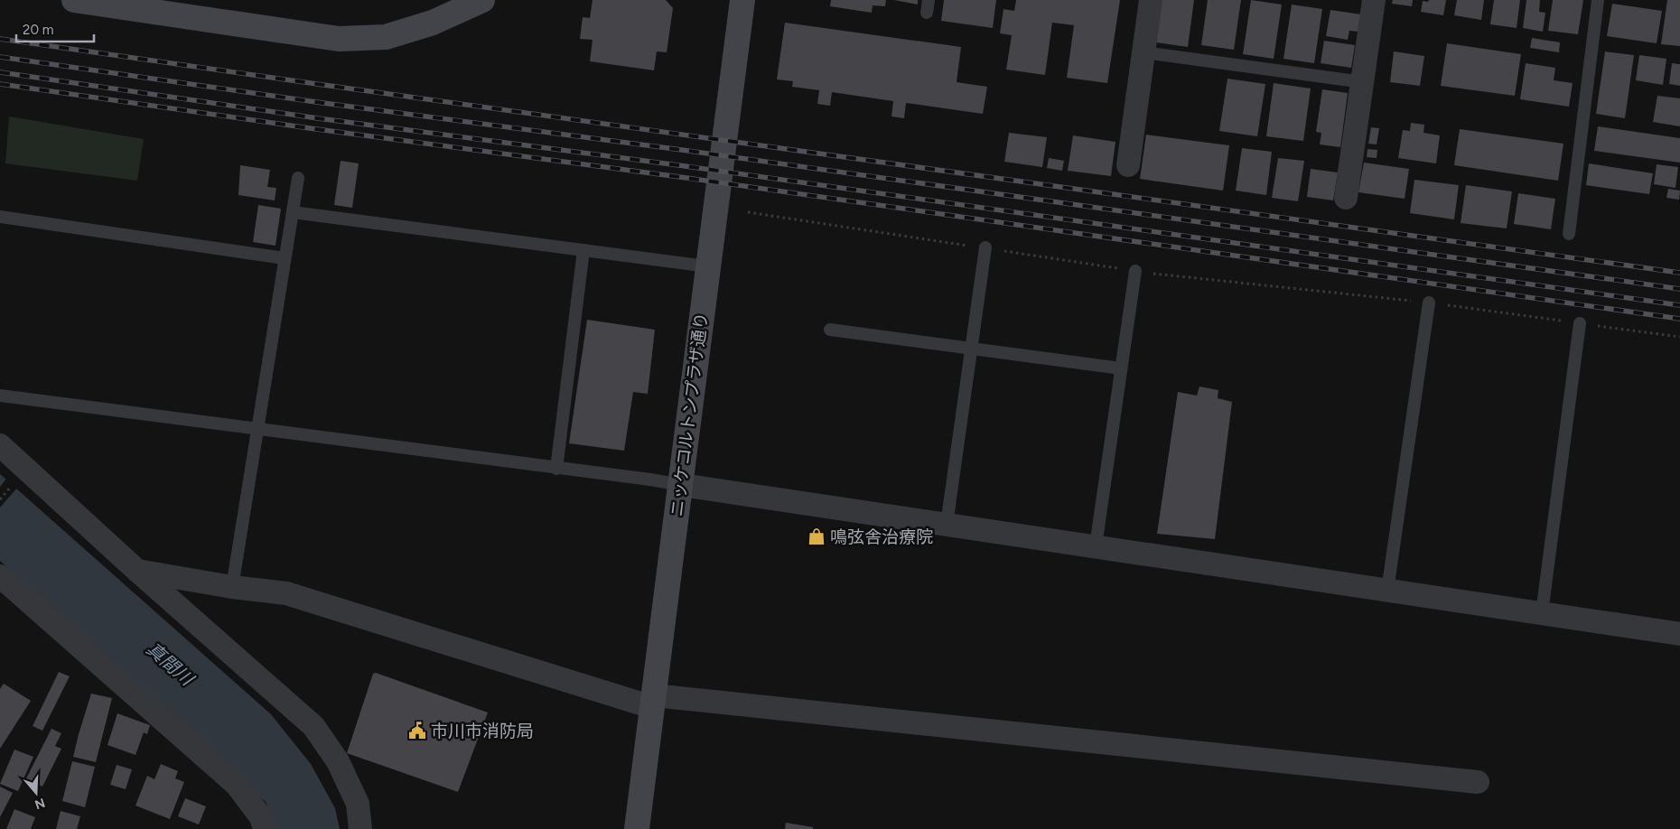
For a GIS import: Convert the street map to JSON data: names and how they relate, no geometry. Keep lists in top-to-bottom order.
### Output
{
  "streets": {
    "street": ["ニッケコルトンプラザ通り"]
  },
  "water": ["真間川"],
  "places": {
    "shop": ["鳴弦舎治療院"],
    "public building": ["市川市消防局"]
  },
  "scale_bar": "20 m",
  "north": "bottom"
}
